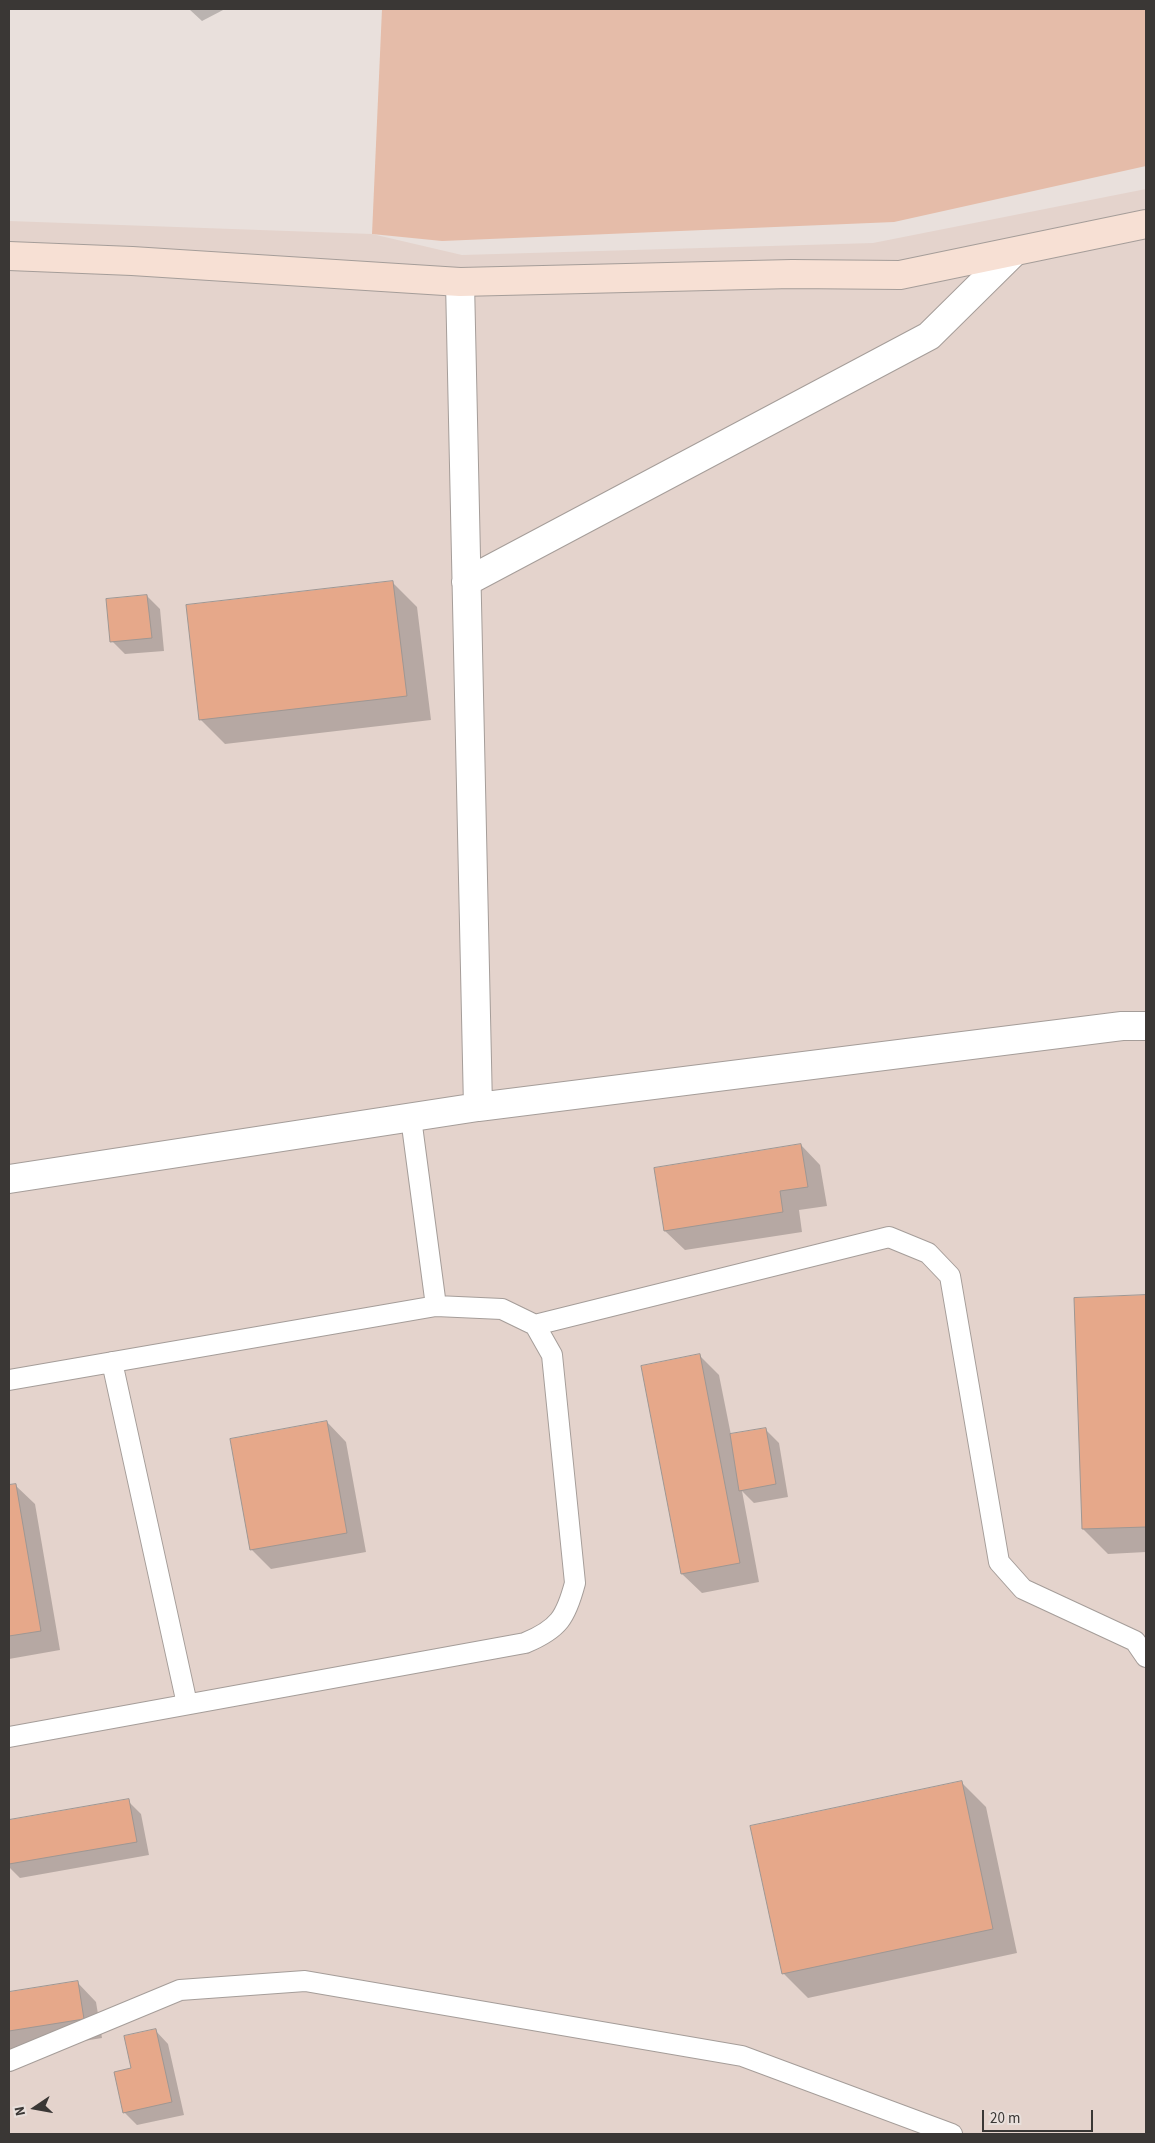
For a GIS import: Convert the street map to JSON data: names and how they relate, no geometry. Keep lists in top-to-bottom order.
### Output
{
  "scale_bar": "20 m",
  "north": "left"
}
